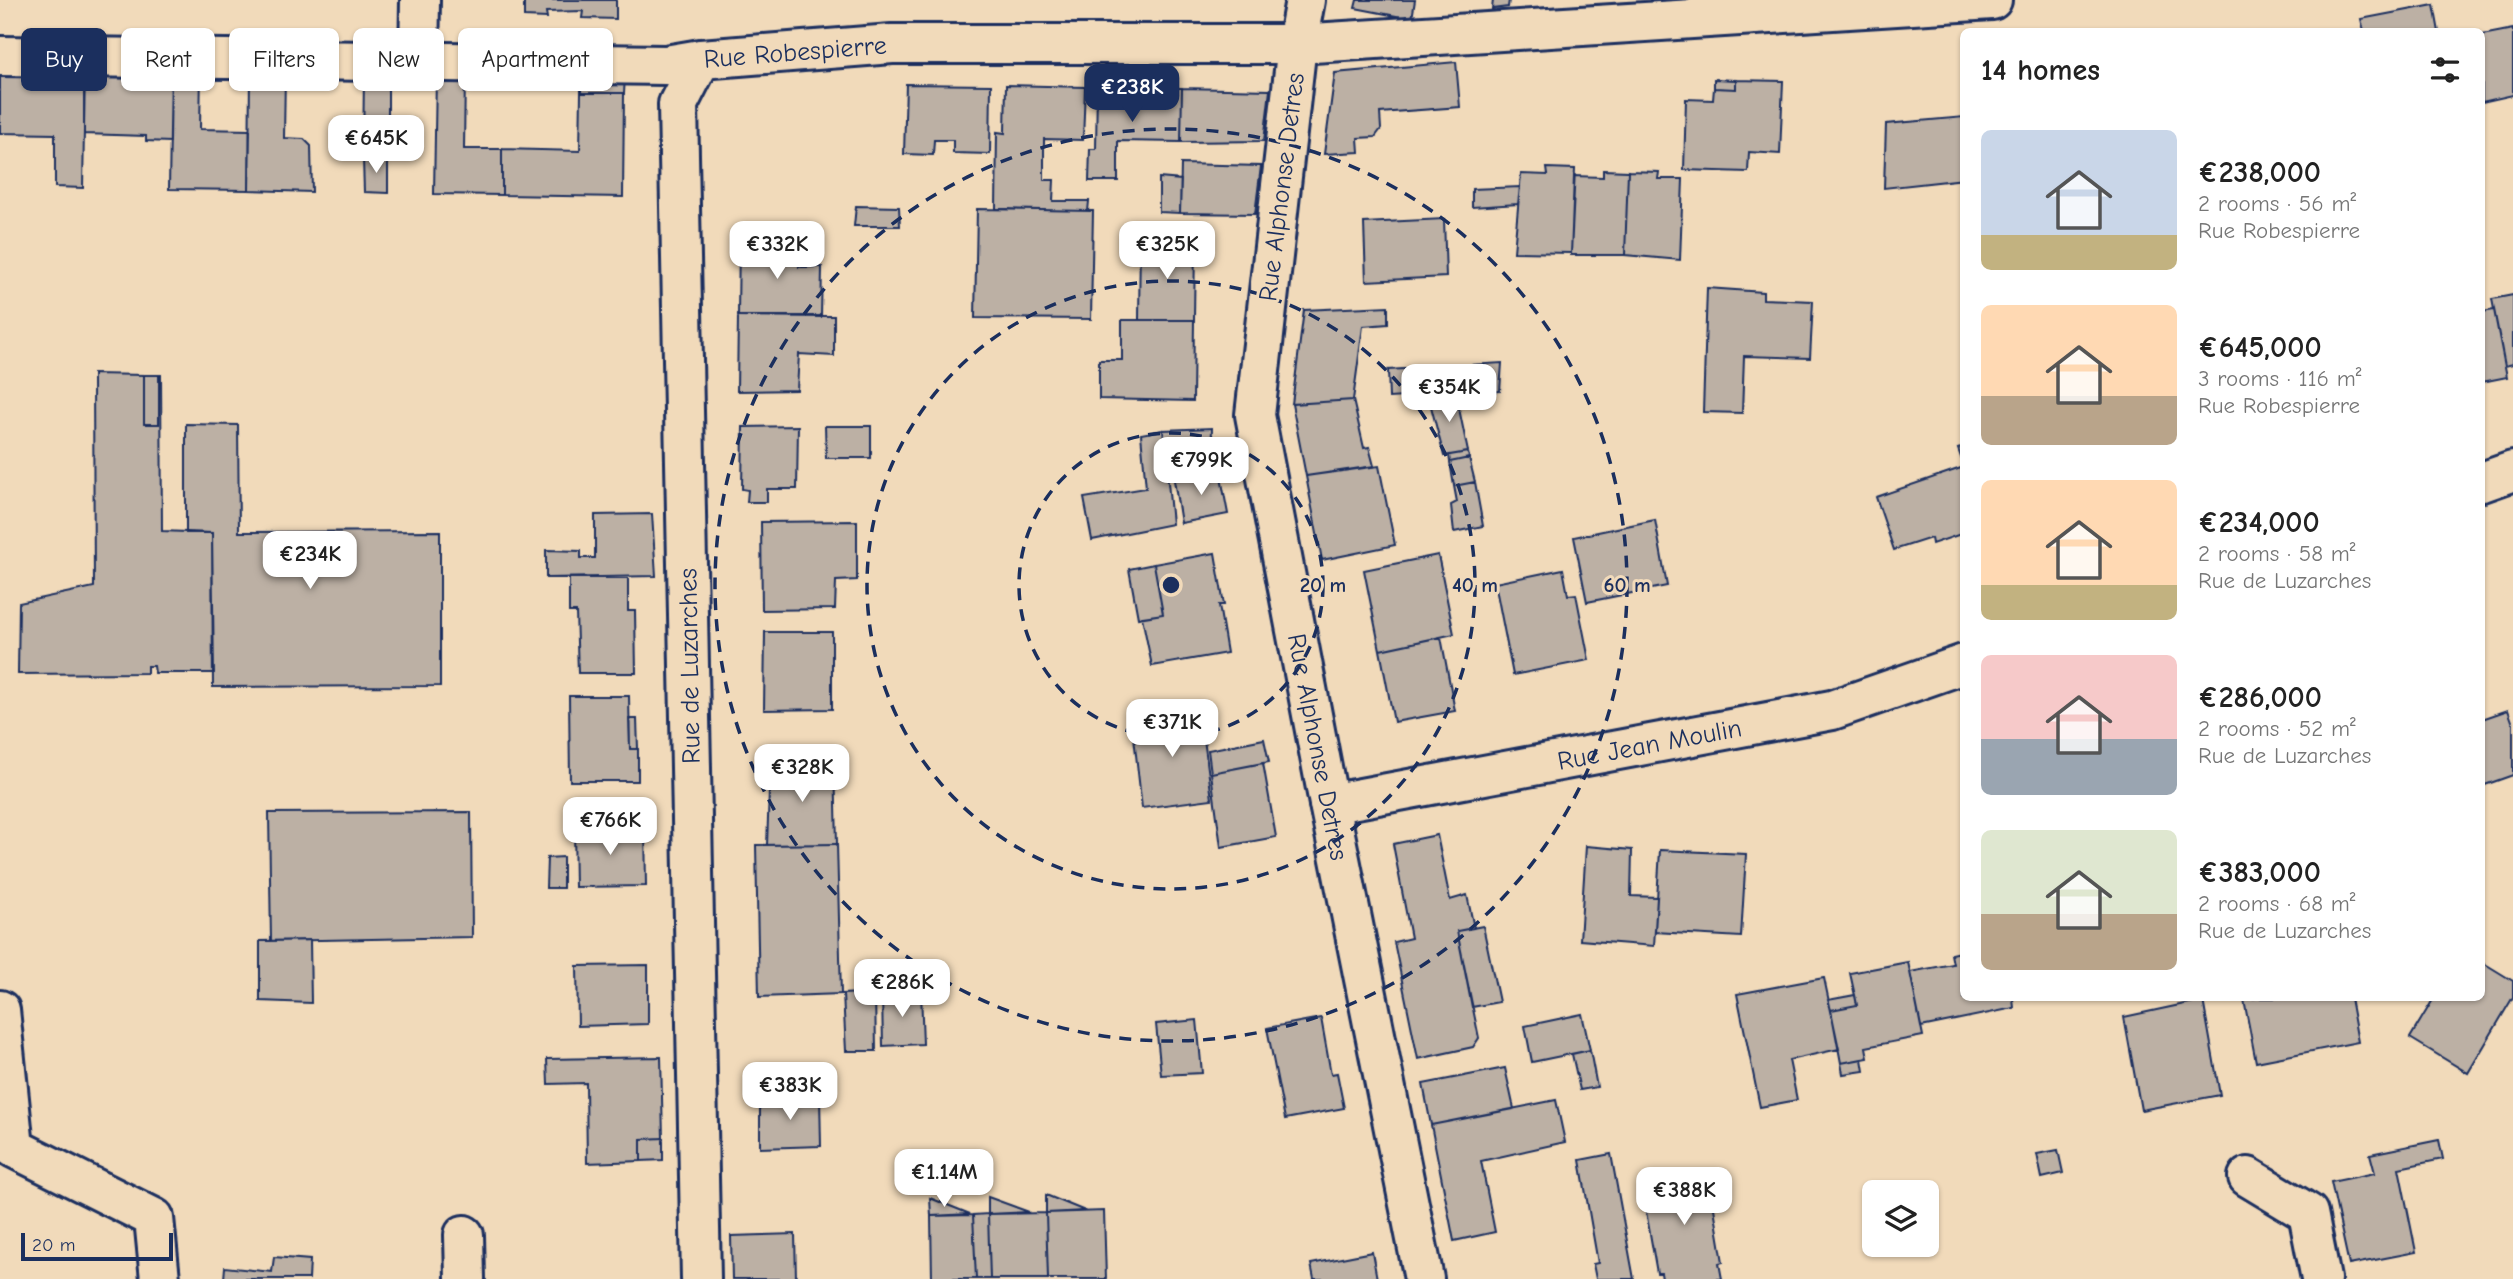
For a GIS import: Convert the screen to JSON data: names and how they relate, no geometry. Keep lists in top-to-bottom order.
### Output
{
  "streets": {
    "street": [
      "Rue Robespierre",
      "Rue Alphonse Detres",
      "Rue de Luzarches",
      "Rue Jean Moulin"
    ]
  },
  "crossings": [
    ["Rue Robespierre", "Rue Alphonse Detres"],
    ["Rue Robespierre", "Rue de Luzarches"],
    ["Rue Alphonse Detres", "Rue Jean Moulin"]
  ],
  "scale_bar": "20 m",
  "page": {
    "chip": [
      "Buy",
      "Rent",
      "Filters",
      "New",
      "Apartment"
    ],
    "heading": "14 homes",
    "price": [
      "€238K",
      "€645K",
      "€332K",
      "€325K",
      "€354K",
      "€799K",
      "€234K",
      "€371K",
      "€328K",
      "€766K",
      "€286K",
      "€383K",
      "€1.14M",
      "€388K"
    ],
    "list": [
      {
        "name": "€238,000",
        "note": "2 rooms · 56 m² · Rue Robespierre"
      },
      {
        "name": "€645,000",
        "note": "3 rooms · 116 m² · Rue Robespierre"
      },
      {
        "name": "€234,000",
        "note": "2 rooms · 58 m² · Rue de Luzarches"
      },
      {
        "name": "€286,000",
        "note": "2 rooms · 52 m² · Rue de Luzarches"
      },
      {
        "name": "€383,000",
        "note": "2 rooms · 68 m² · Rue de Luzarches"
      }
    ],
    "scale": "20 m"
  },
  "rings": ["20 m", "40 m", "60 m"]
}
